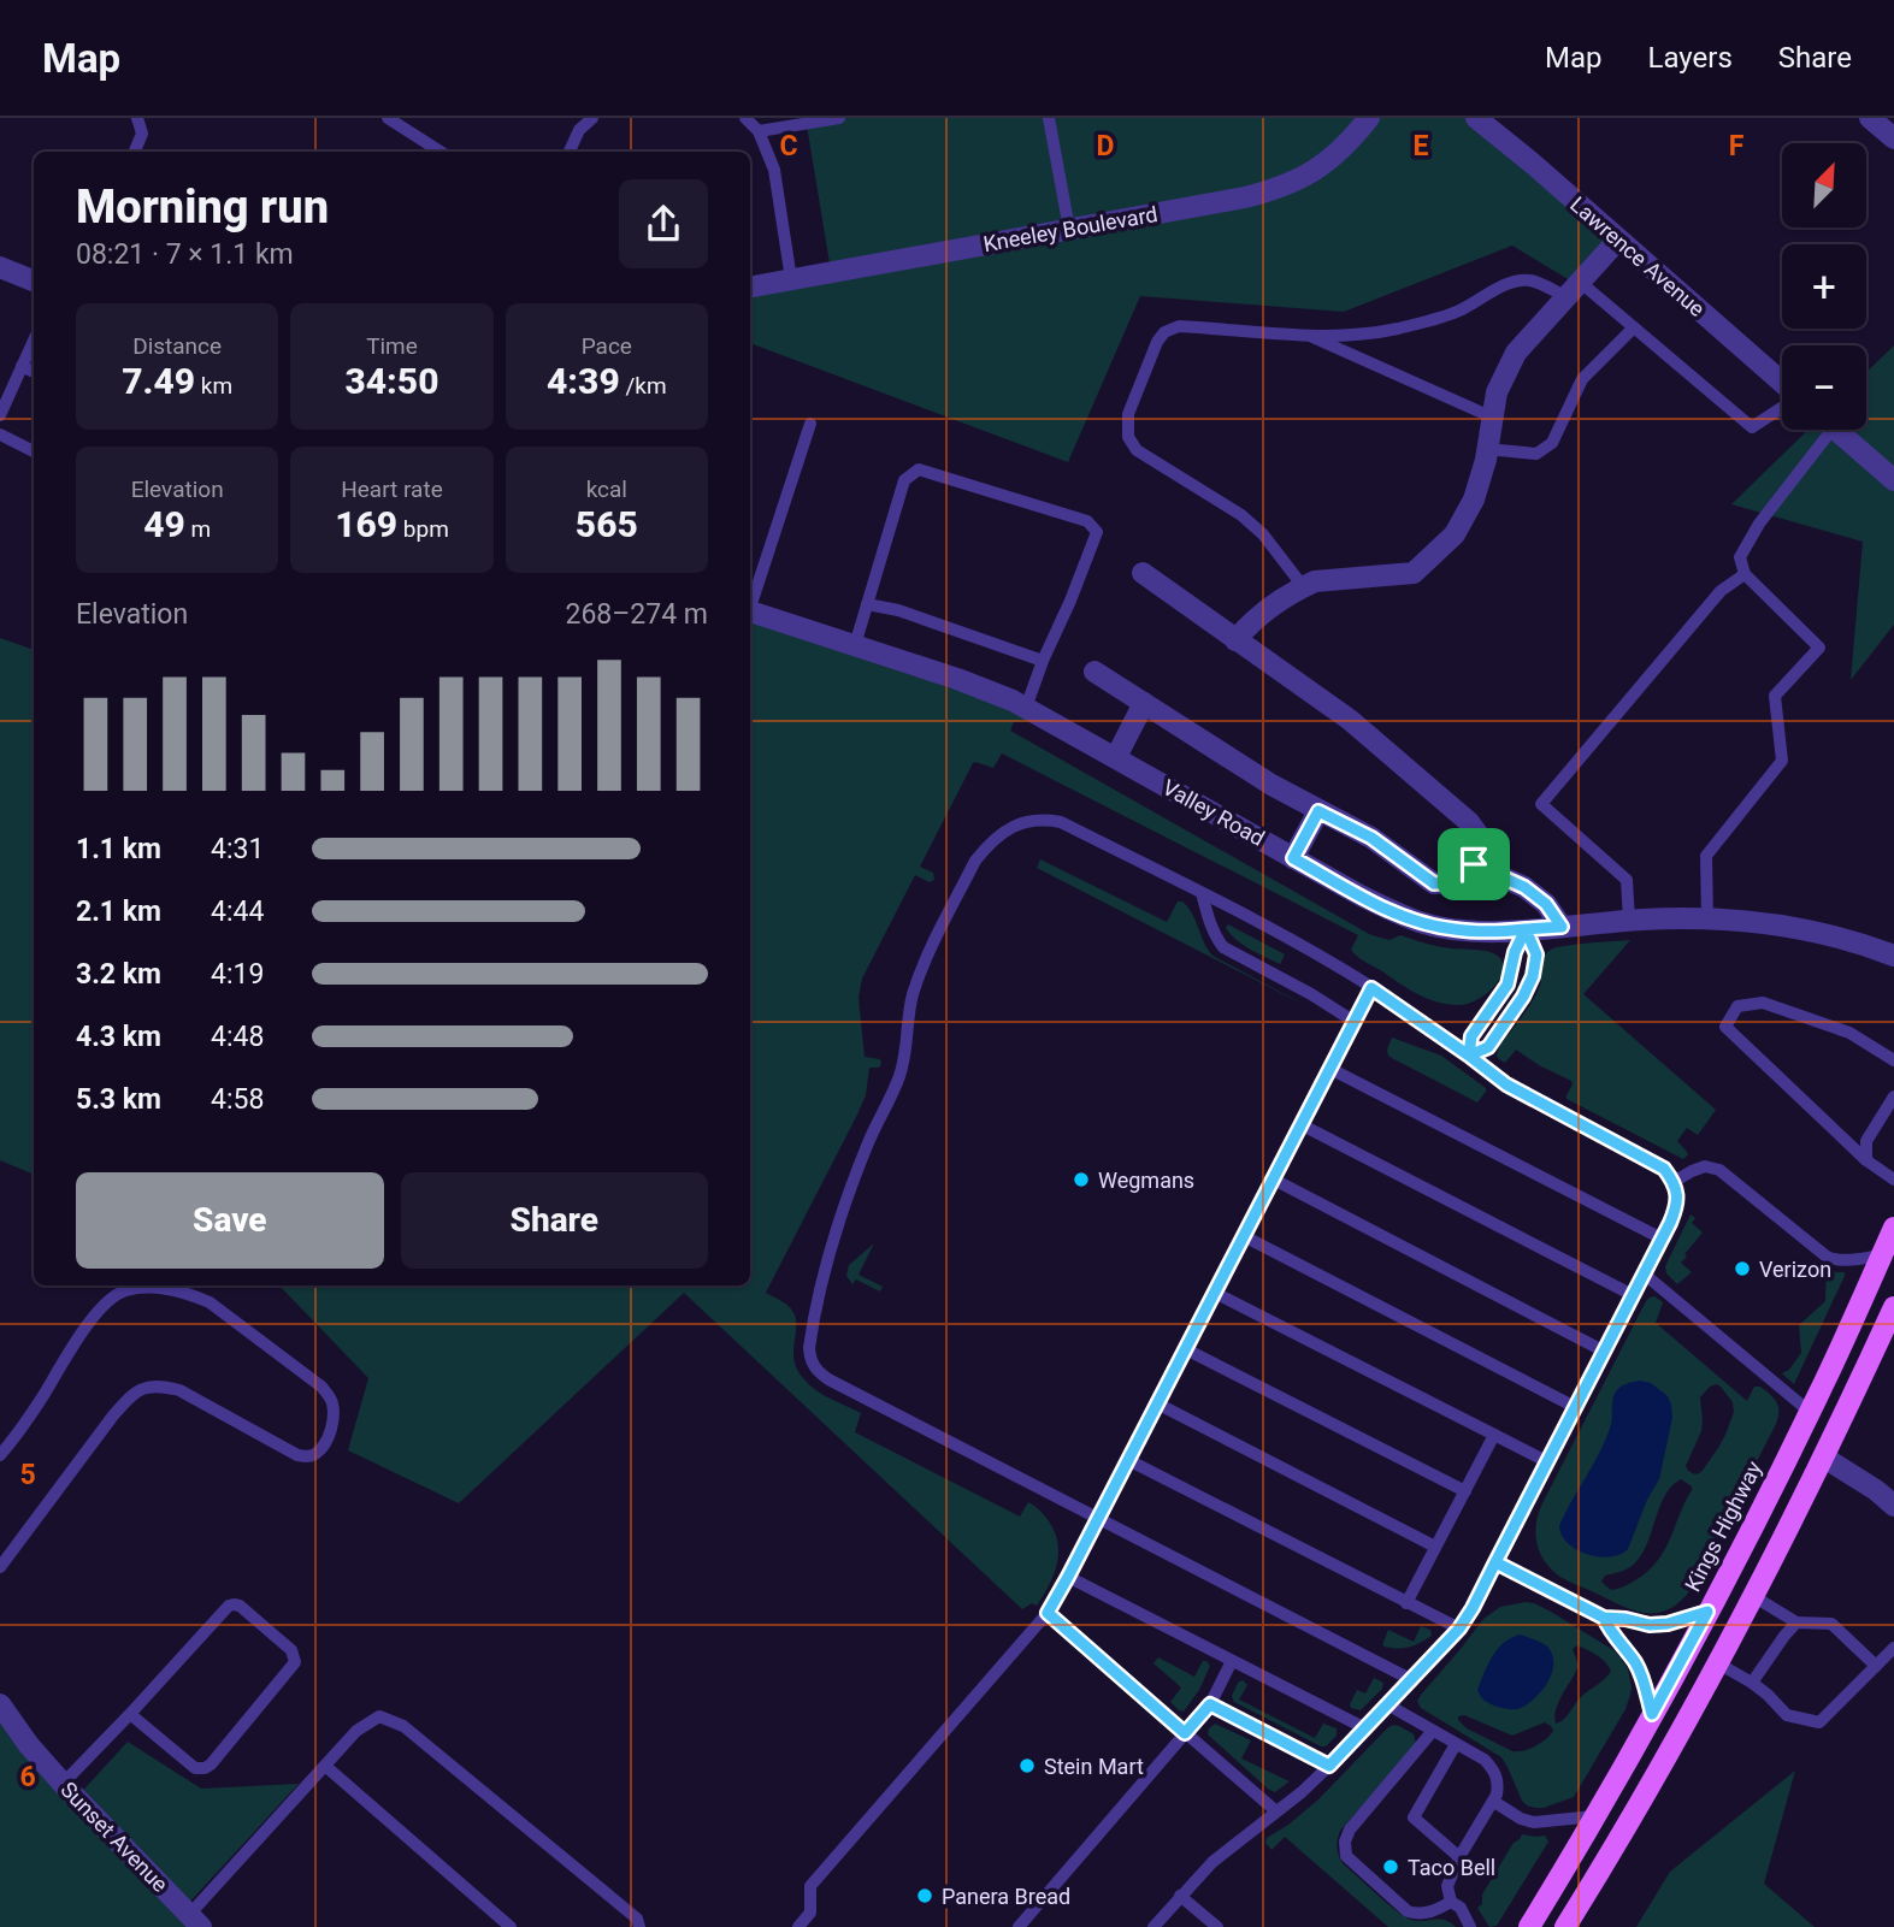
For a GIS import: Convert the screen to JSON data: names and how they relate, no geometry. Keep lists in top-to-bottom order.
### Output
{
  "streets": {
    "main road": ["Kings Highway"],
    "street": [
      "Kneeley Boulevard",
      "Lawrence Avenue",
      "Valley Road",
      "Sunset Avenue"
    ]
  },
  "places": [
    "Wegmans",
    "Verizon",
    "Stein Mart",
    "Taco Bell",
    "Panera Bread"
  ],
  "north": "top right",
  "page": {
    "header": "Map",
    "nav": ["Map", "Layers", "Share"],
    "map_buttons": ["+", "−"],
    "heading": ["Morning run", "08:21 · 7 × 1.1 km"],
    "stats": [
      ["Distance", "7.49 km"],
      ["Time", "34:50"],
      ["Pace", "4:39 /km"],
      ["Elevation", "49 m"],
      ["Heart rate", "169 bpm"],
      ["kcal", "565"]
    ],
    "chart": ["Elevation", "268–274 m"],
    "list": [
      {
        "name": "1.1 km",
        "note": "4:31"
      },
      {
        "name": "2.1 km",
        "note": "4:44"
      },
      {
        "name": "3.2 km",
        "note": "4:19"
      },
      {
        "name": "4.3 km",
        "note": "4:48"
      },
      {
        "name": "5.3 km",
        "note": "4:58"
      }
    ],
    "buttons": ["Save", "Share"]
  },
  "grid": {
    "columns": [
      "C",
      "D",
      "E",
      "F"
    ],
    "rows": ["5", "6"]
  }
}
